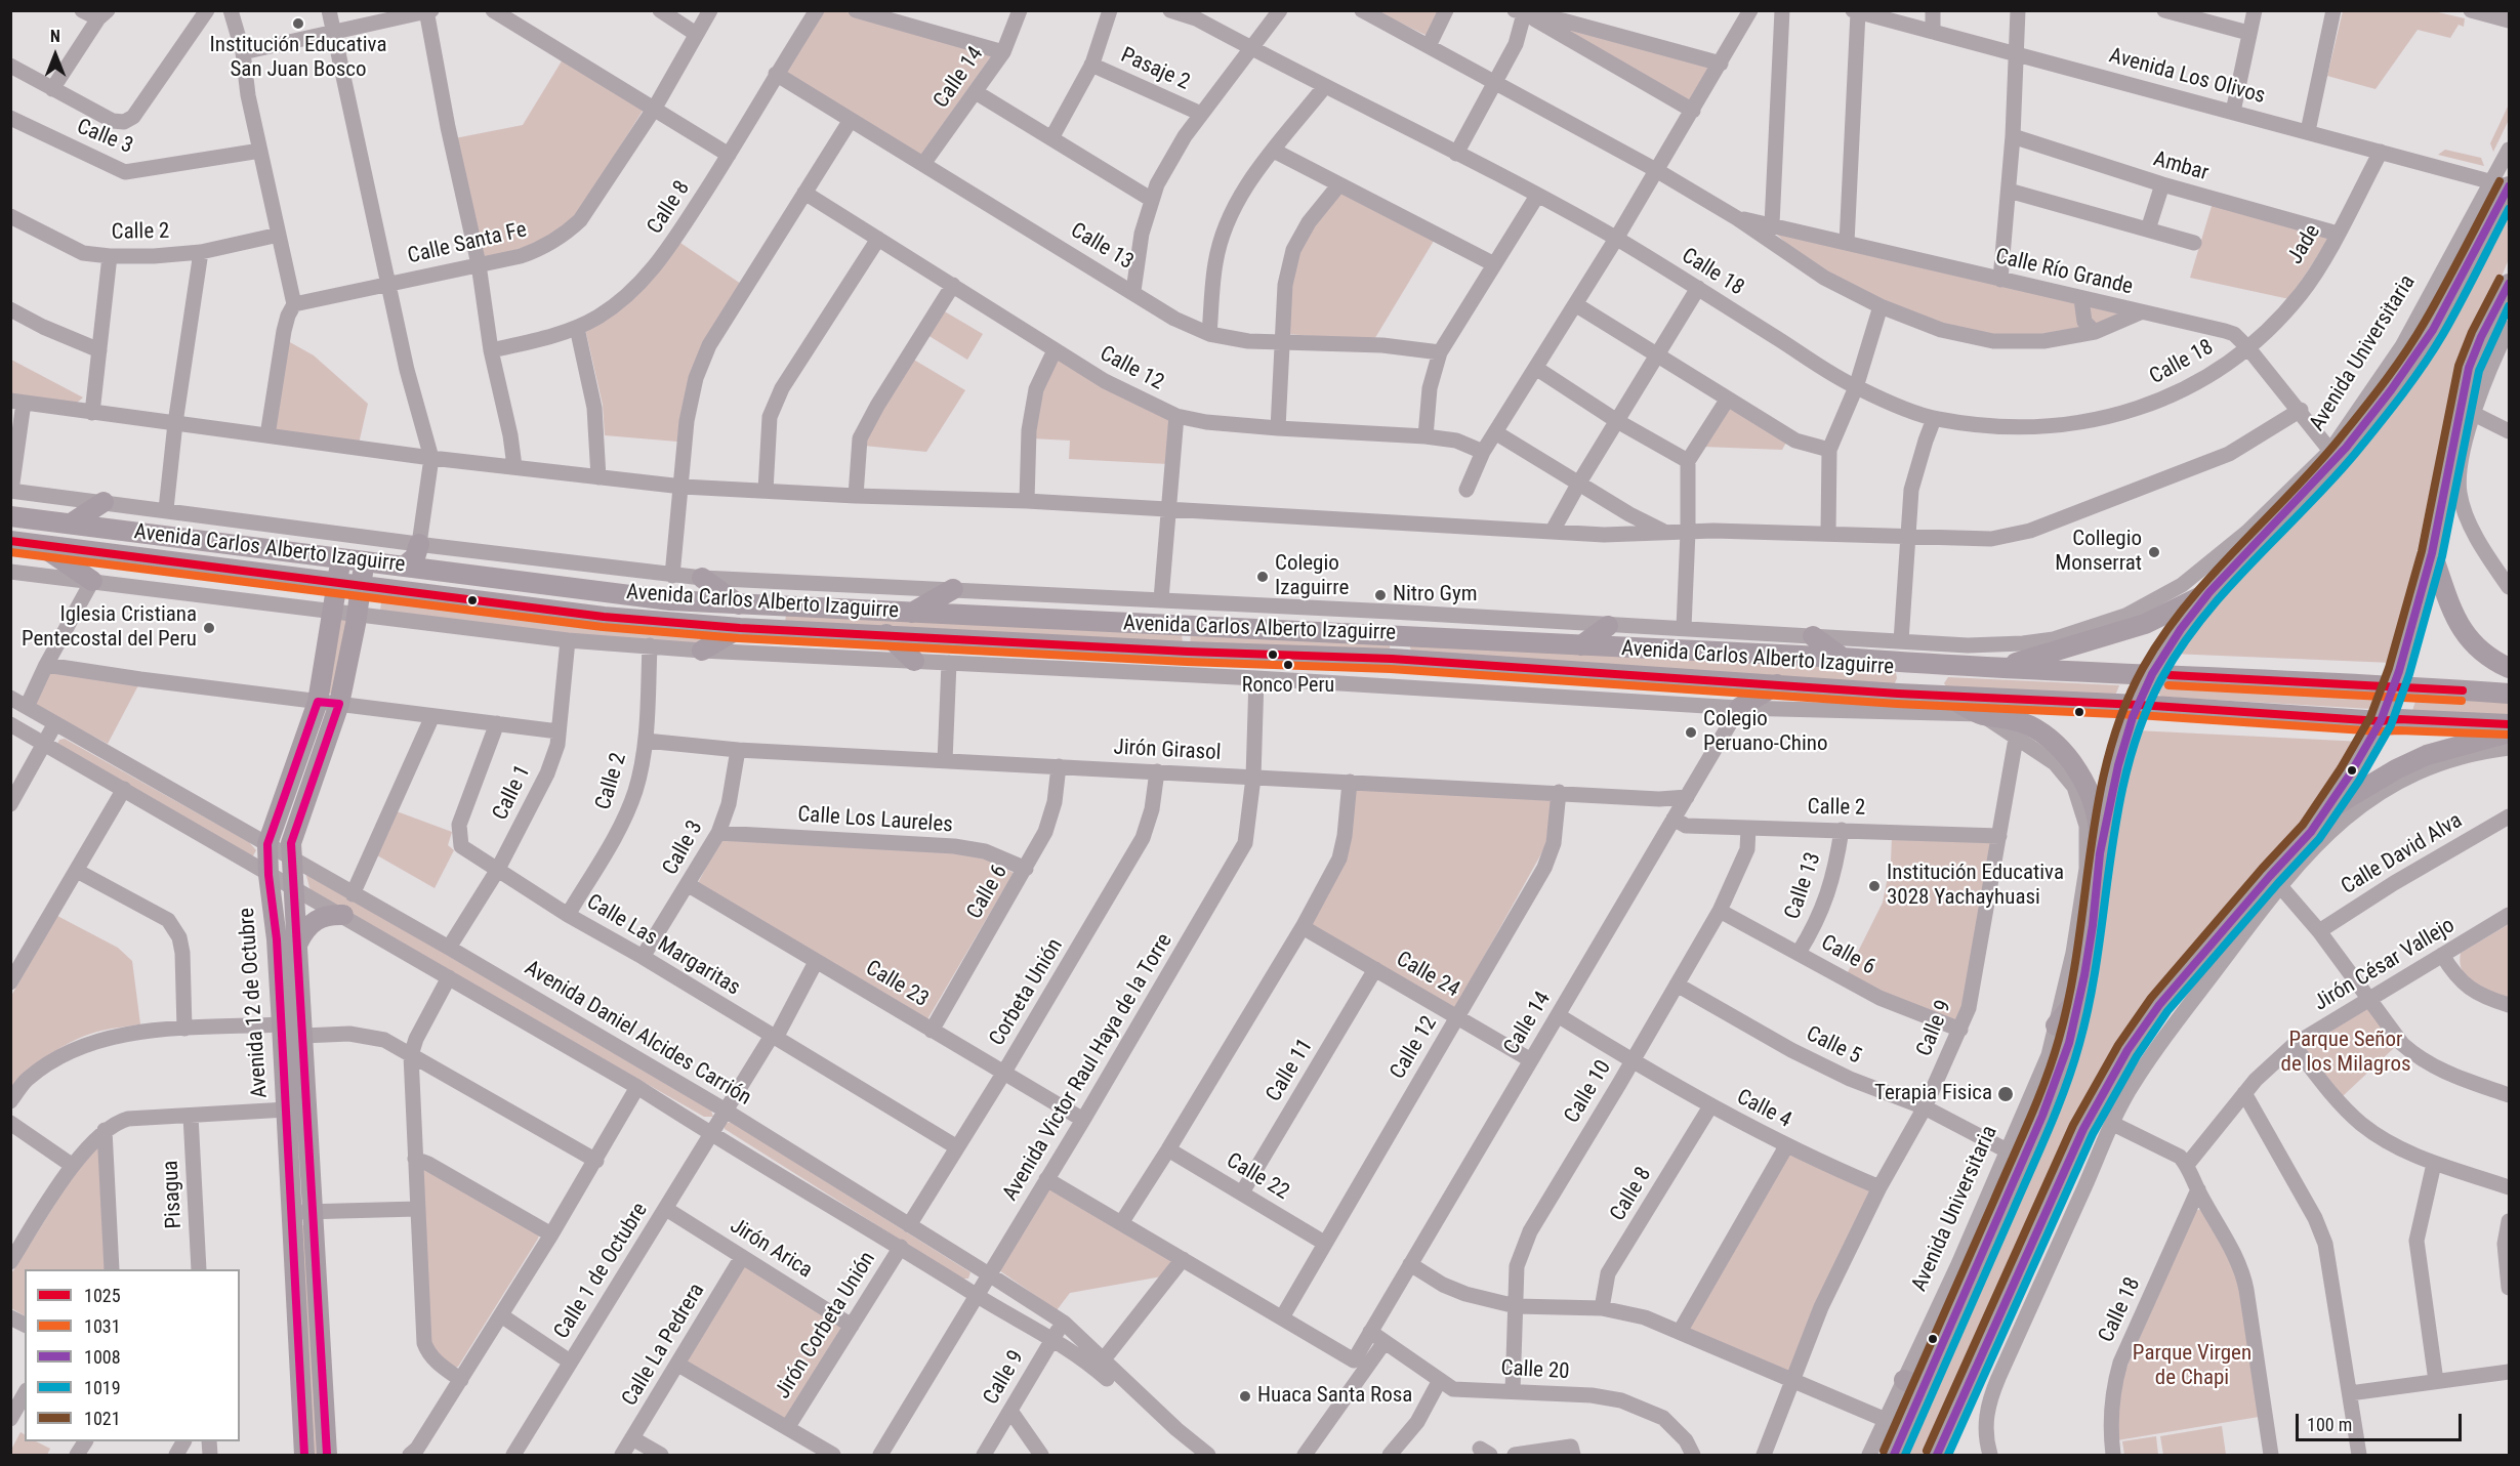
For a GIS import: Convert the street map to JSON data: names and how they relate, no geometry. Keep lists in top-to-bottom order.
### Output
{
  "streets": {
    "main road": ["Avenida Universitaria", "Avenida Carlos Alberto Izaguirre", "Avenida 12 de Octubre"],
    "street": [
      "Pasaje 2",
      "Avenida Los Olivos",
      "Calle 14",
      "Calle 3",
      "Ambar",
      "Calle 8",
      "Calle 2",
      "Calle Santa Fe",
      "Jade",
      "Calle 13",
      "Calle 18",
      "Calle Río Grande",
      "Calle 12",
      "Jirón Girasol",
      "Calle 1",
      "Calle Los Laureles",
      "Calle David Alva",
      "Calle 6",
      "Calle Las Margaritas",
      "Jirón César Vallejo",
      "Calle 24",
      "Calle 23",
      "Corbeta Unión",
      "Calle 9",
      "Avenida Daniel Alcides Carrión",
      "Calle 5",
      "Avenida Victor Raul Haya de la Torre",
      "Calle 11",
      "Calle 10",
      "Calle 4",
      "Calle 22",
      "Pisagua",
      "Jirón Arica",
      "Calle 1 de Octubre",
      "Jirón Corbeta Unión",
      "Calle La Pedrera",
      "Calle 20"
    ]
  },
  "crossings": [
    ["Avenida Los Olivos", "Jade"],
    ["Avenida Los Olivos", "Avenida Universitaria"],
    ["Calle 14", "Calle 2"],
    ["Calle 14", "Calle 13"],
    ["Calle 14", "Calle 12"],
    ["Calle 14", "Avenida Carlos Alberto Izaguirre"],
    ["Calle 14", "Jirón Girasol"],
    ["Calle 14", "Calle 24"],
    ["Calle 14", "Calle 20"],
    ["Calle 3", "Jirón Girasol"],
    ["Calle 3", "Calle Los Laureles"],
    ["Calle 3", "Calle Las Margaritas"],
    ["Calle 3", "Calle 23"],
    ["Ambar", "Jade"],
    ["Calle 8", "Calle 13"],
    ["Calle 8", "Calle 4"],
    ["Calle 2", "Calle 13"],
    ["Calle 2", "Avenida Carlos Alberto Izaguirre"],
    ["Calle 2", "Jirón Girasol"],
    ["Calle 2", "Calle Las Margaritas"],
    ["Calle 2", "Calle 9"],
    ["Calle 2", "Calle 10"],
    ["Jade", "Calle 18"],
    ["Jade", "Calle Río Grande"],
    ["Calle 13", "Calle 6"],
    ["Calle 18", "Calle Río Grande"],
    ["Calle Río Grande", "Avenida Universitaria"],
    ["Avenida Universitaria", "Avenida Carlos Alberto Izaguirre"],
    ["Avenida Universitaria", "Calle 9"],
    ["Avenida Universitaria", "Calle 5"],
    ["Calle 12", "Jirón Girasol"],
    ["Calle 12", "Calle 24"],
    ["Calle 12", "Calle 22"],
    ["Avenida Carlos Alberto Izaguirre", "Calle 1"],
    ["Avenida Carlos Alberto Izaguirre", "Avenida 12 de Octubre"],
    ["Avenida Carlos Alberto Izaguirre", "Avenida Victor Raul Haya de la Torre"],
    ["Jirón Girasol", "Calle 6"],
    ["Jirón Girasol", "Corbeta Unión"],
    ["Jirón Girasol", "Avenida Victor Raul Haya de la Torre"],
    ["Calle 1", "Calle Las Margaritas"],
    ["Calle 1", "Avenida Daniel Alcides Carrión"],
    ["Calle Los Laureles", "Calle 6"],
    ["Calle 6", "Calle 23"],
    ["Calle 6", "Calle 9"],
    ["Calle 6", "Calle 10"],
    ["Calle Las Margaritas", "Corbeta Unión"],
    ["Calle Las Margaritas", "Calle 1 de Octubre"],
    ["Calle 24", "Calle 11"],
    ["Calle 23", "Corbeta Unión"],
    ["Calle 23", "Avenida Victor Raul Haya de la Torre"],
    ["Calle 23", "Calle 1 de Octubre"],
    ["Corbeta Unión", "Avenida Daniel Alcides Carrión"],
    ["Avenida 12 de Octubre", "Avenida Daniel Alcides Carrión"],
    ["Calle 9", "Avenida Daniel Alcides Carrión"],
    ["Calle 9", "Calle 5"],
    ["Calle 9", "Calle 4"],
    ["Avenida Daniel Alcides Carrión", "Avenida Victor Raul Haya de la Torre"],
    ["Avenida Daniel Alcides Carrión", "Calle 1 de Octubre"],
    ["Calle 5", "Calle 10"],
    ["Calle 11", "Calle 22"],
    ["Calle 10", "Calle 4"],
    ["Calle 10", "Calle 20"],
    ["Jirón Arica", "Calle 1 de Octubre"],
    ["Jirón Arica", "Jirón Corbeta Unión"],
    ["Jirón Arica", "Calle La Pedrera"]
  ],
  "parks": ["Parque Señor de los Milagros", "Parque Virgen de Chapi"],
  "places": [
    "Institución Educativa San Juan Bosco",
    "Collegio Monserrat",
    "Colegio Izaguirre",
    "Nitro Gym",
    "Iglesia Cristiana Pentecostal del Peru",
    "Ronco Peru",
    "Colegio Peruano-Chino",
    "Institución Educativa 3028 Yachayhuasi",
    "Terapia Fisica",
    "Huaca Santa Rosa"
  ],
  "lines": [
    "transit line 1021",
    "transit line 1008",
    "transit line 1019",
    "transit line 1025",
    "transit line 1031"
  ],
  "legend": [
    "1025",
    "1031",
    "1008",
    "1019",
    "1021"
  ],
  "scale_bar": "100 m",
  "north": "top"
}
